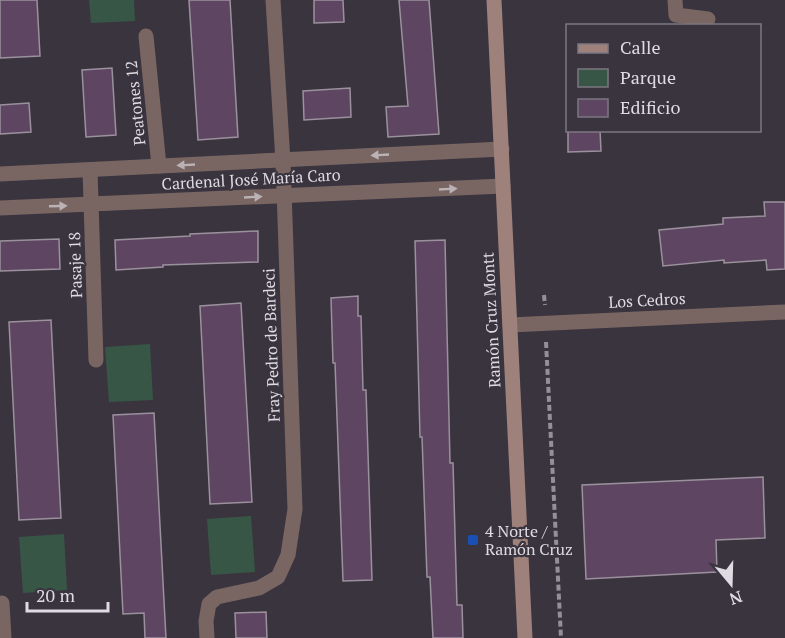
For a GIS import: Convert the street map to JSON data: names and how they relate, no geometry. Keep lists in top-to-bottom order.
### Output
{
  "streets": {
    "street": [
      "Peatones 12",
      "Cardenal José María Caro",
      "Pasaje 18",
      "Los Cedros",
      "Ramón Cruz Montt",
      "Fray Pedro de Bardeci"
    ]
  },
  "crossings": [
    ["Peatones 12", "Cardenal José María Caro"],
    ["Cardenal José María Caro", "Pasaje 18"],
    ["Cardenal José María Caro", "Ramón Cruz Montt"],
    ["Cardenal José María Caro", "Fray Pedro de Bardeci"],
    ["Los Cedros", "Ramón Cruz Montt"]
  ],
  "places": {
    "transit": ["4 Norte / Ramón Cruz"]
  },
  "legend": ["Calle", "Parque", "Edificio"],
  "scale_bar": "20 m",
  "north": "bottom"
}
